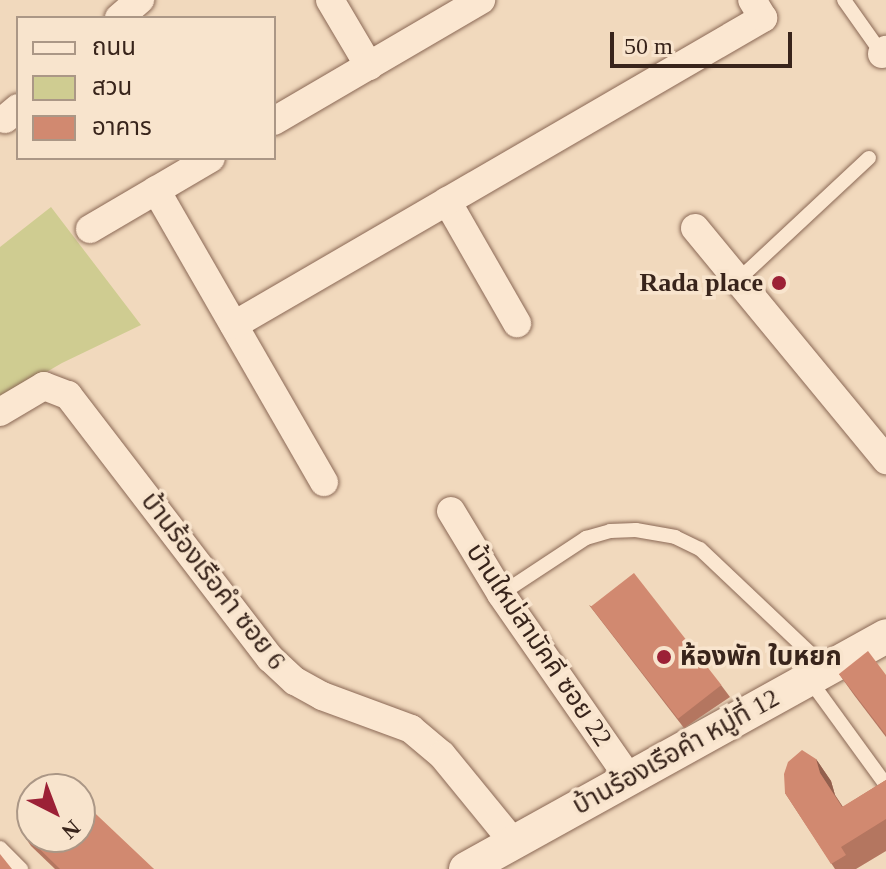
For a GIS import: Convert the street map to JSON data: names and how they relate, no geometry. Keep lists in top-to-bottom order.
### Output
{
  "streets": {
    "street": ["บ้านร้องเรือคำ ซอย 6", "บ้านใหม่สามัคคี ซอย 22", "บ้านร้องเรือคำ หมู่ที่ 12"]
  },
  "crossings": [
    ["บ้านร้องเรือคำ ซอย 6", "บ้านร้องเรือคำ หมู่ที่ 12"],
    ["บ้านใหม่สามัคคี ซอย 22", "บ้านร้องเรือคำ หมู่ที่ 12"]
  ],
  "places": ["Rada place", "ห้องพัก ใบหยก"],
  "legend": ["ถนน", "สวน", "อาคาร"],
  "scale_bar": "50 m",
  "north": "bottom right"
}
